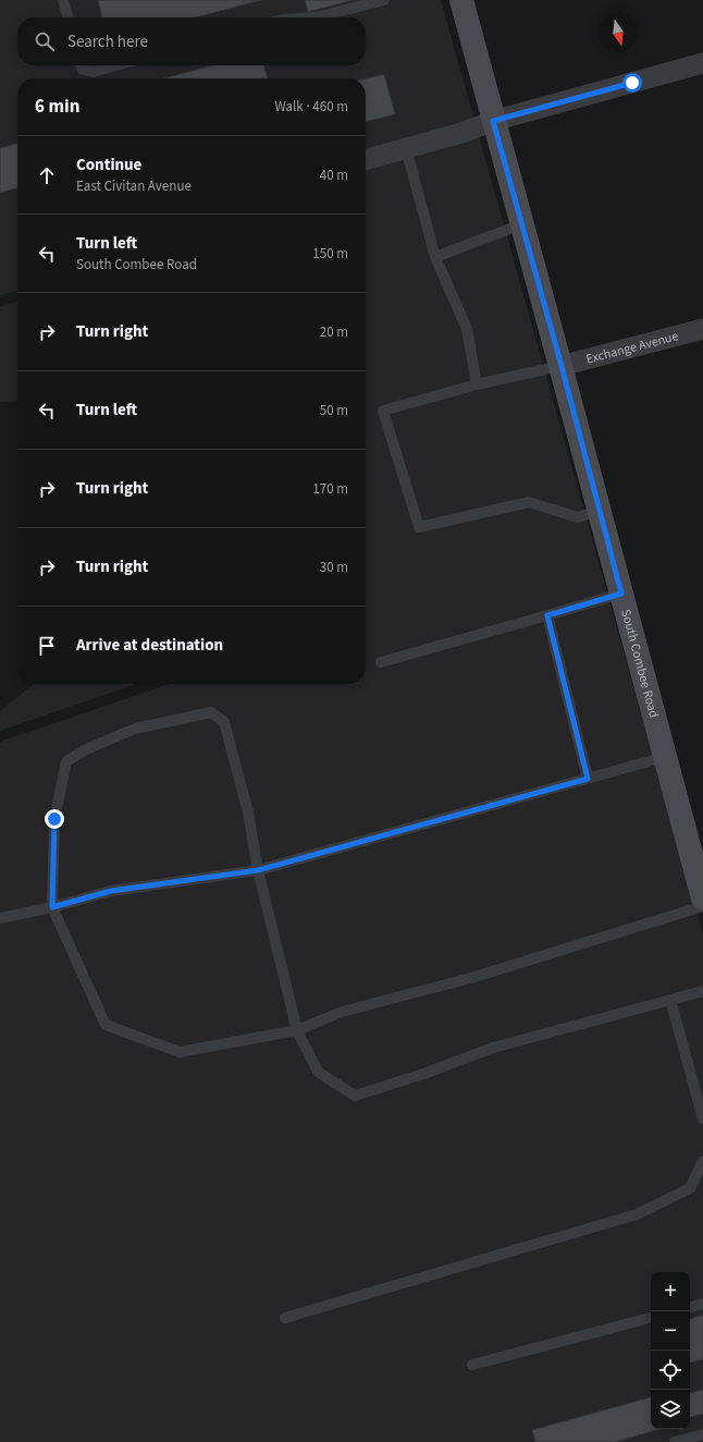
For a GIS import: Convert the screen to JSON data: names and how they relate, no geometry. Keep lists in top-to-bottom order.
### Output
{
  "streets": {
    "main road": ["South Combee Road"],
    "street": ["Exchange Avenue"]
  },
  "crossings": [
    ["Exchange Avenue", "South Combee Road"]
  ],
  "north": "bottom",
  "page": {
    "search": "Search here",
    "heading": ["6 min", "Walk · 460 m"],
    "list": [
      ["Continue", "East Civitan Avenue", "40 m"],
      ["Turn left", "South Combee Road", "150 m"],
      ["Turn right", "20 m"],
      ["Turn left", "50 m"],
      ["Turn right", "170 m"],
      ["Turn right", "30 m"],
      "Arrive at destination"
    ],
    "map_buttons": ["+", "−"]
  }
}
